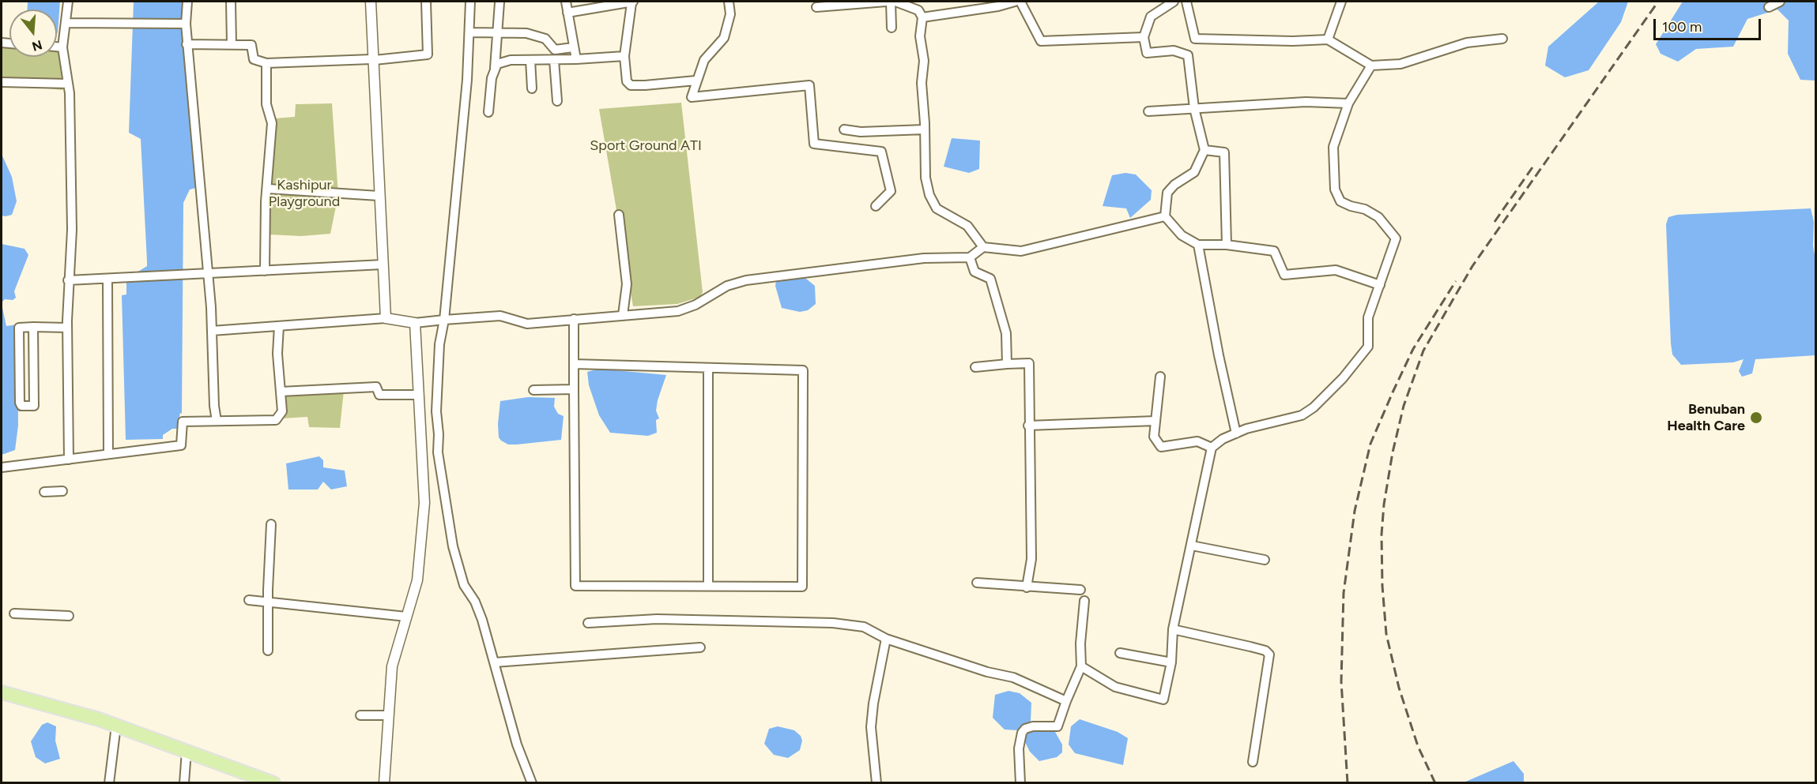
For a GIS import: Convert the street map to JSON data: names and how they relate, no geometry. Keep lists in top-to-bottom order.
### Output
{
  "parks": ["Sport Ground ATI", "Kashipur Playground"],
  "places": ["Benuban Health Care"],
  "scale_bar": "100 m",
  "north": "bottom"
}
